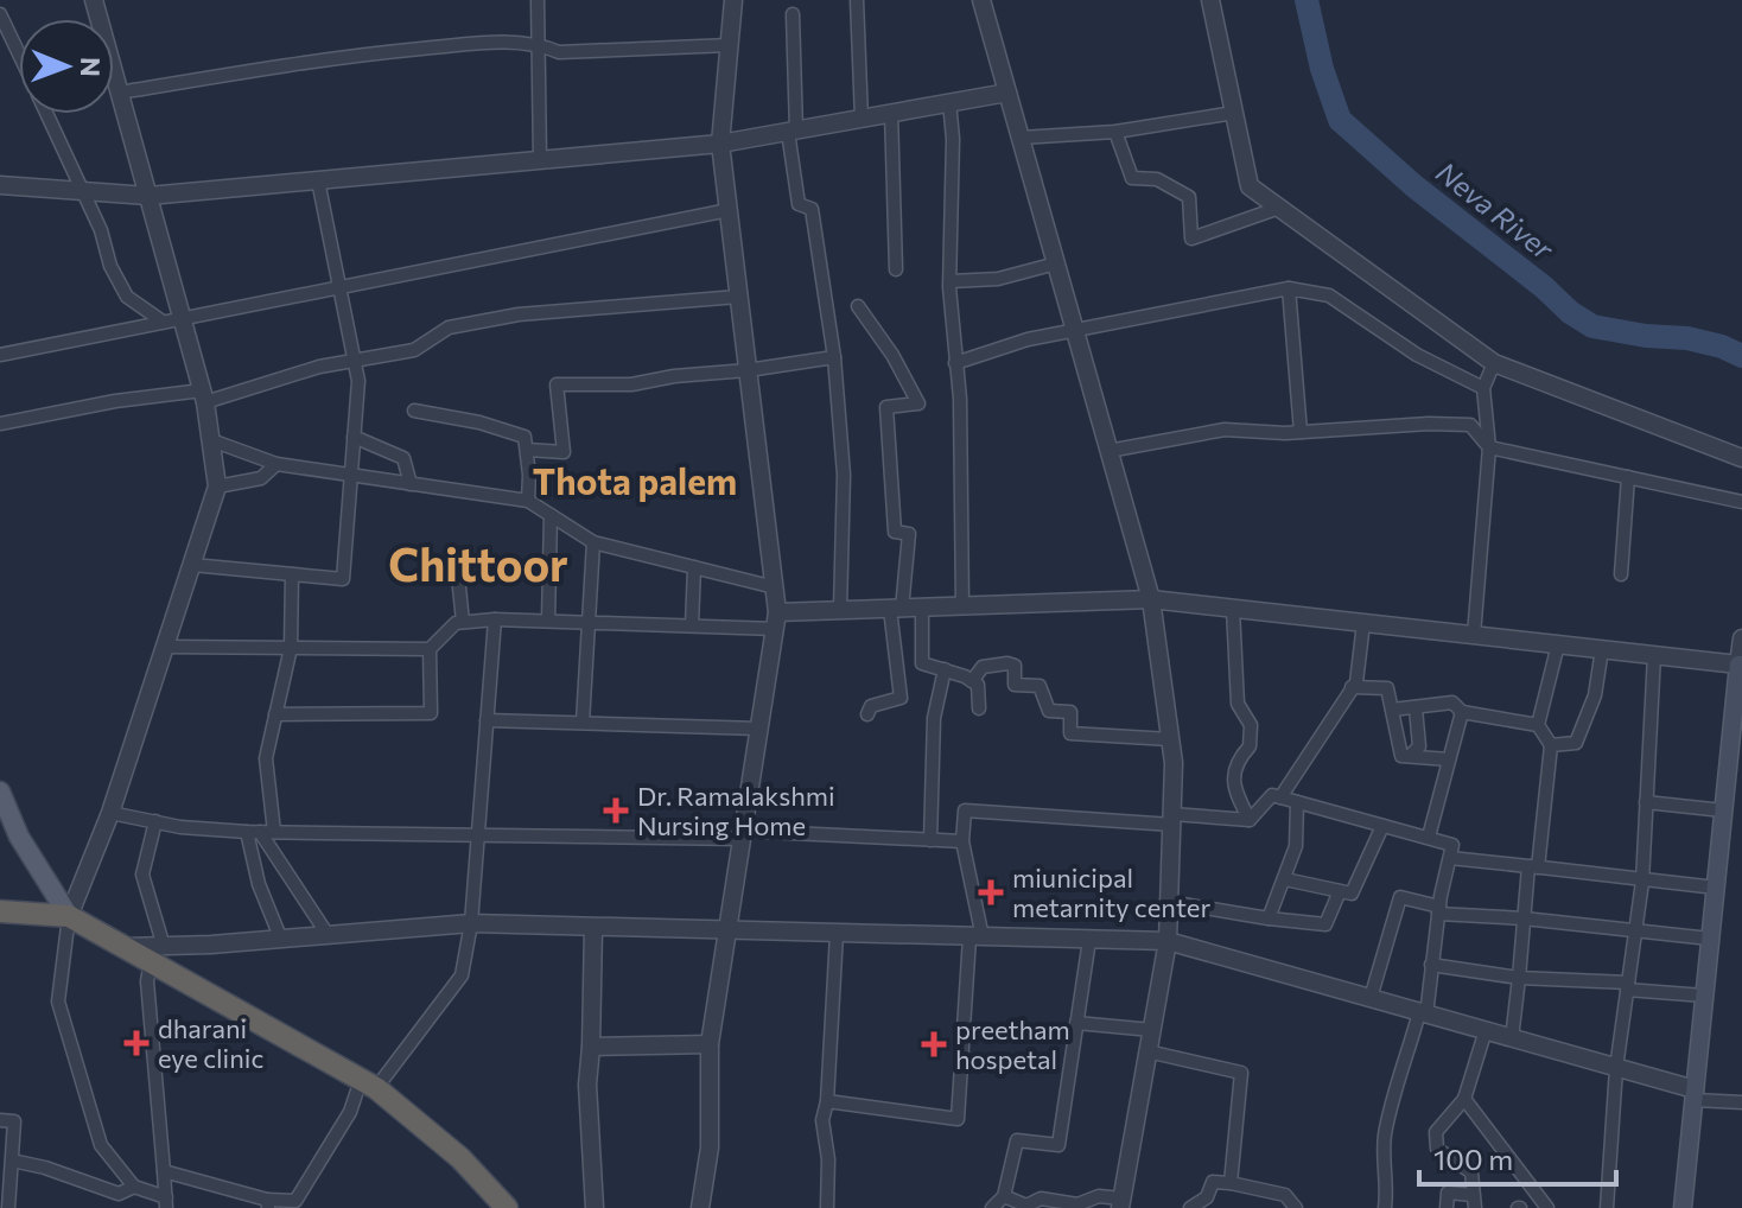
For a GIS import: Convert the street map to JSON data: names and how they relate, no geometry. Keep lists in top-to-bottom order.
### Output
{
  "districts": ["Thota palem", "Chittoor"],
  "water": ["Neva River"],
  "places": {
    "health": [
      "Dr. Ramalakshmi Nursing Home",
      "miunicipal metarnity center",
      "dharani eye clinic",
      "preetham hospetal"
    ]
  },
  "scale_bar": "100 m",
  "north": "right"
}
